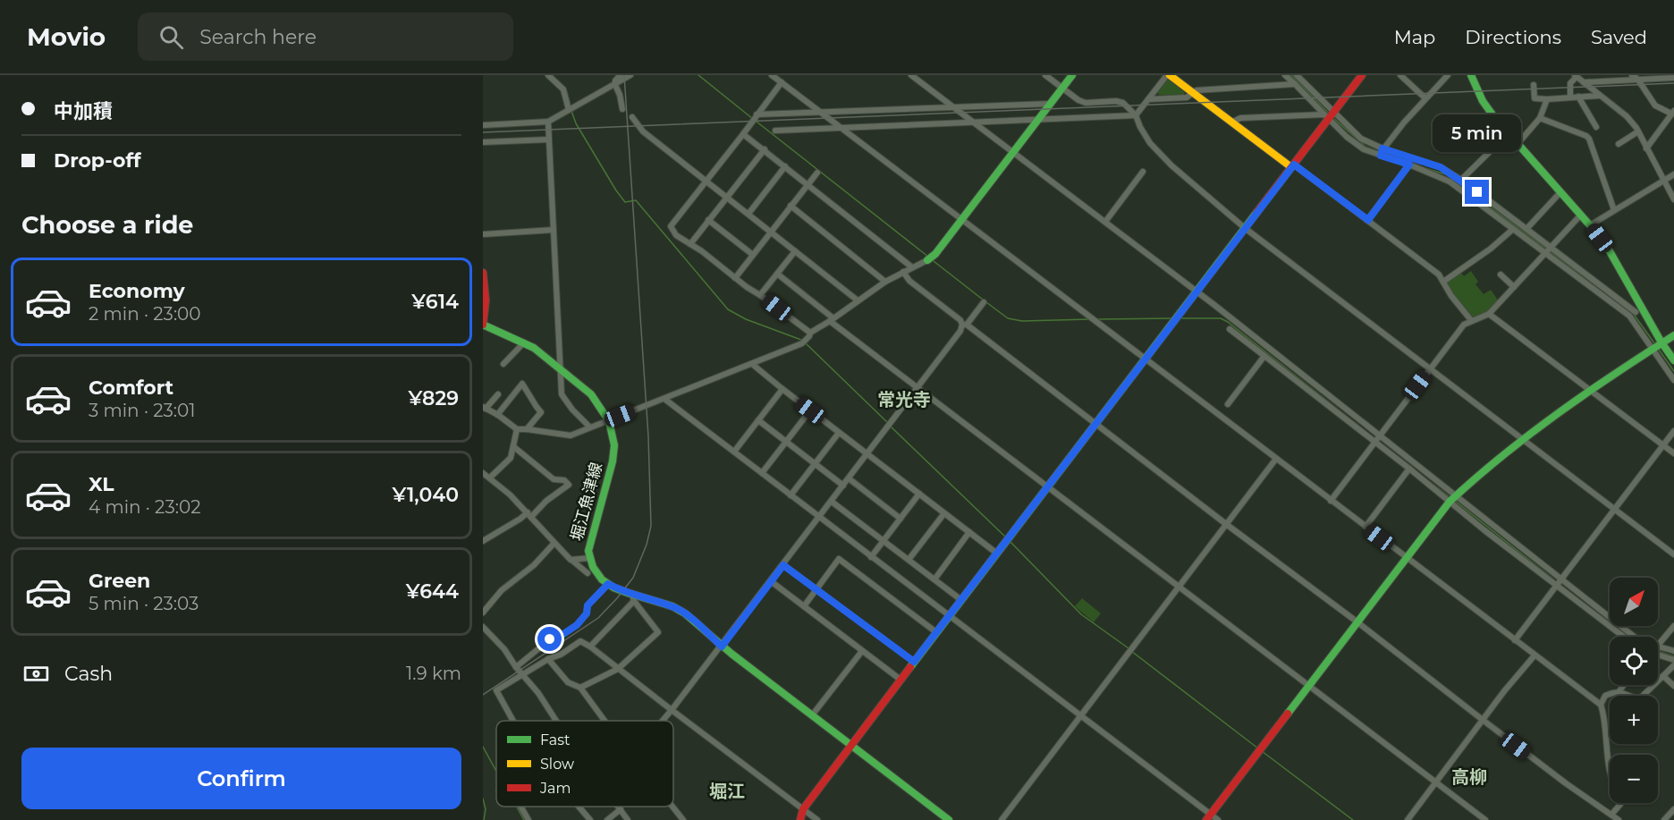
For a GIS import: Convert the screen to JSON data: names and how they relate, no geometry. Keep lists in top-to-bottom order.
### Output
{
  "streets": {
    "street": ["堀江魚津線"]
  },
  "districts": ["常光寺", "高柳", "堀江"],
  "legend": ["Fast", "Slow", "Jam"],
  "north": "top right",
  "page": {
    "header": "Movio",
    "search": "Search here",
    "nav": ["Map", "Directions", "Saved"],
    "banner": ["中加積", "Drop-off"],
    "bubble": "5 min",
    "heading": "Choose a ride",
    "list": [
      {
        "name": "Economy",
        "note": "2 min · 23:00",
        "value": "¥614"
      },
      {
        "name": "Comfort",
        "note": "3 min · 23:01",
        "value": "¥829"
      },
      {
        "name": "XL",
        "note": "4 min · 23:02",
        "value": "¥1,040"
      },
      {
        "name": "Green",
        "note": "5 min · 23:03",
        "value": "¥644"
      }
    ],
    "map_buttons": ["+", "−"],
    "pay": ["Cash", "1.9 km"],
    "buttons": "Confirm"
  }
}
